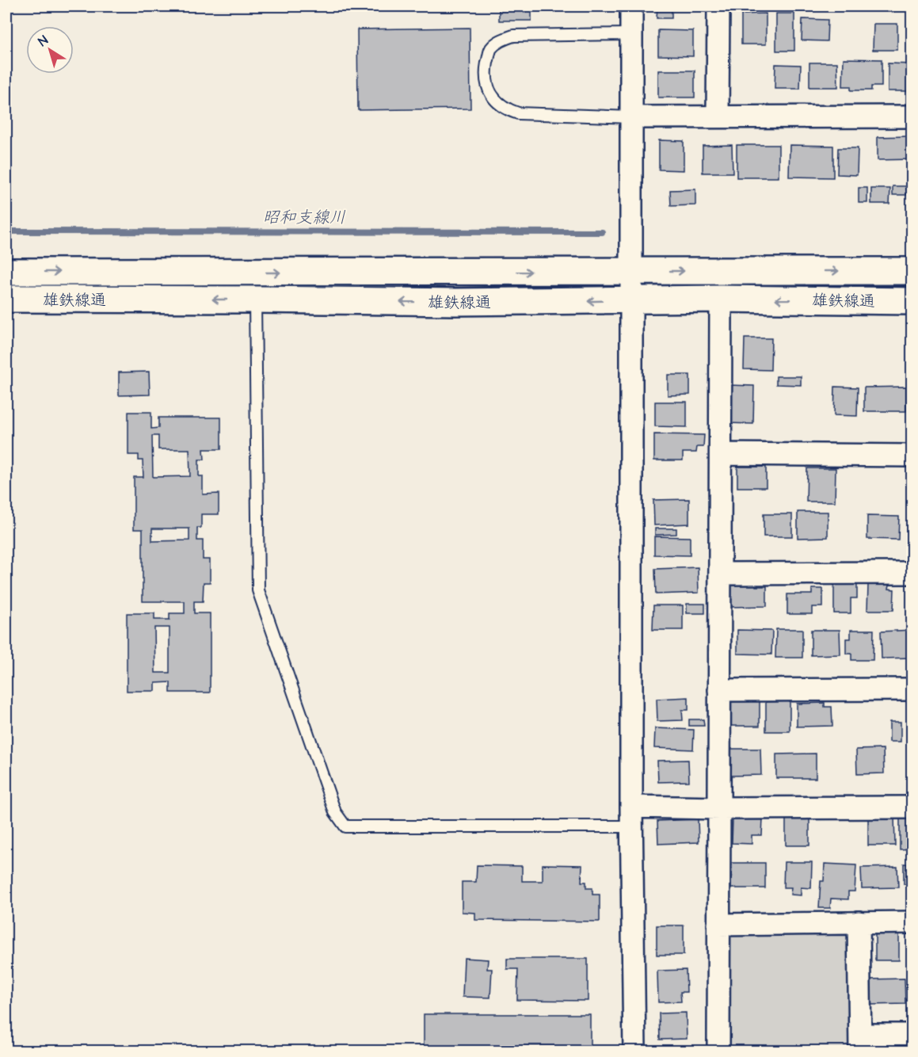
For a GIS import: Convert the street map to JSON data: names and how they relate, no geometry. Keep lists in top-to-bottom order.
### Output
{
  "streets": {
    "main road": ["雄鉄線通"]
  },
  "water": ["昭和支線川"],
  "north": "top left"
}
